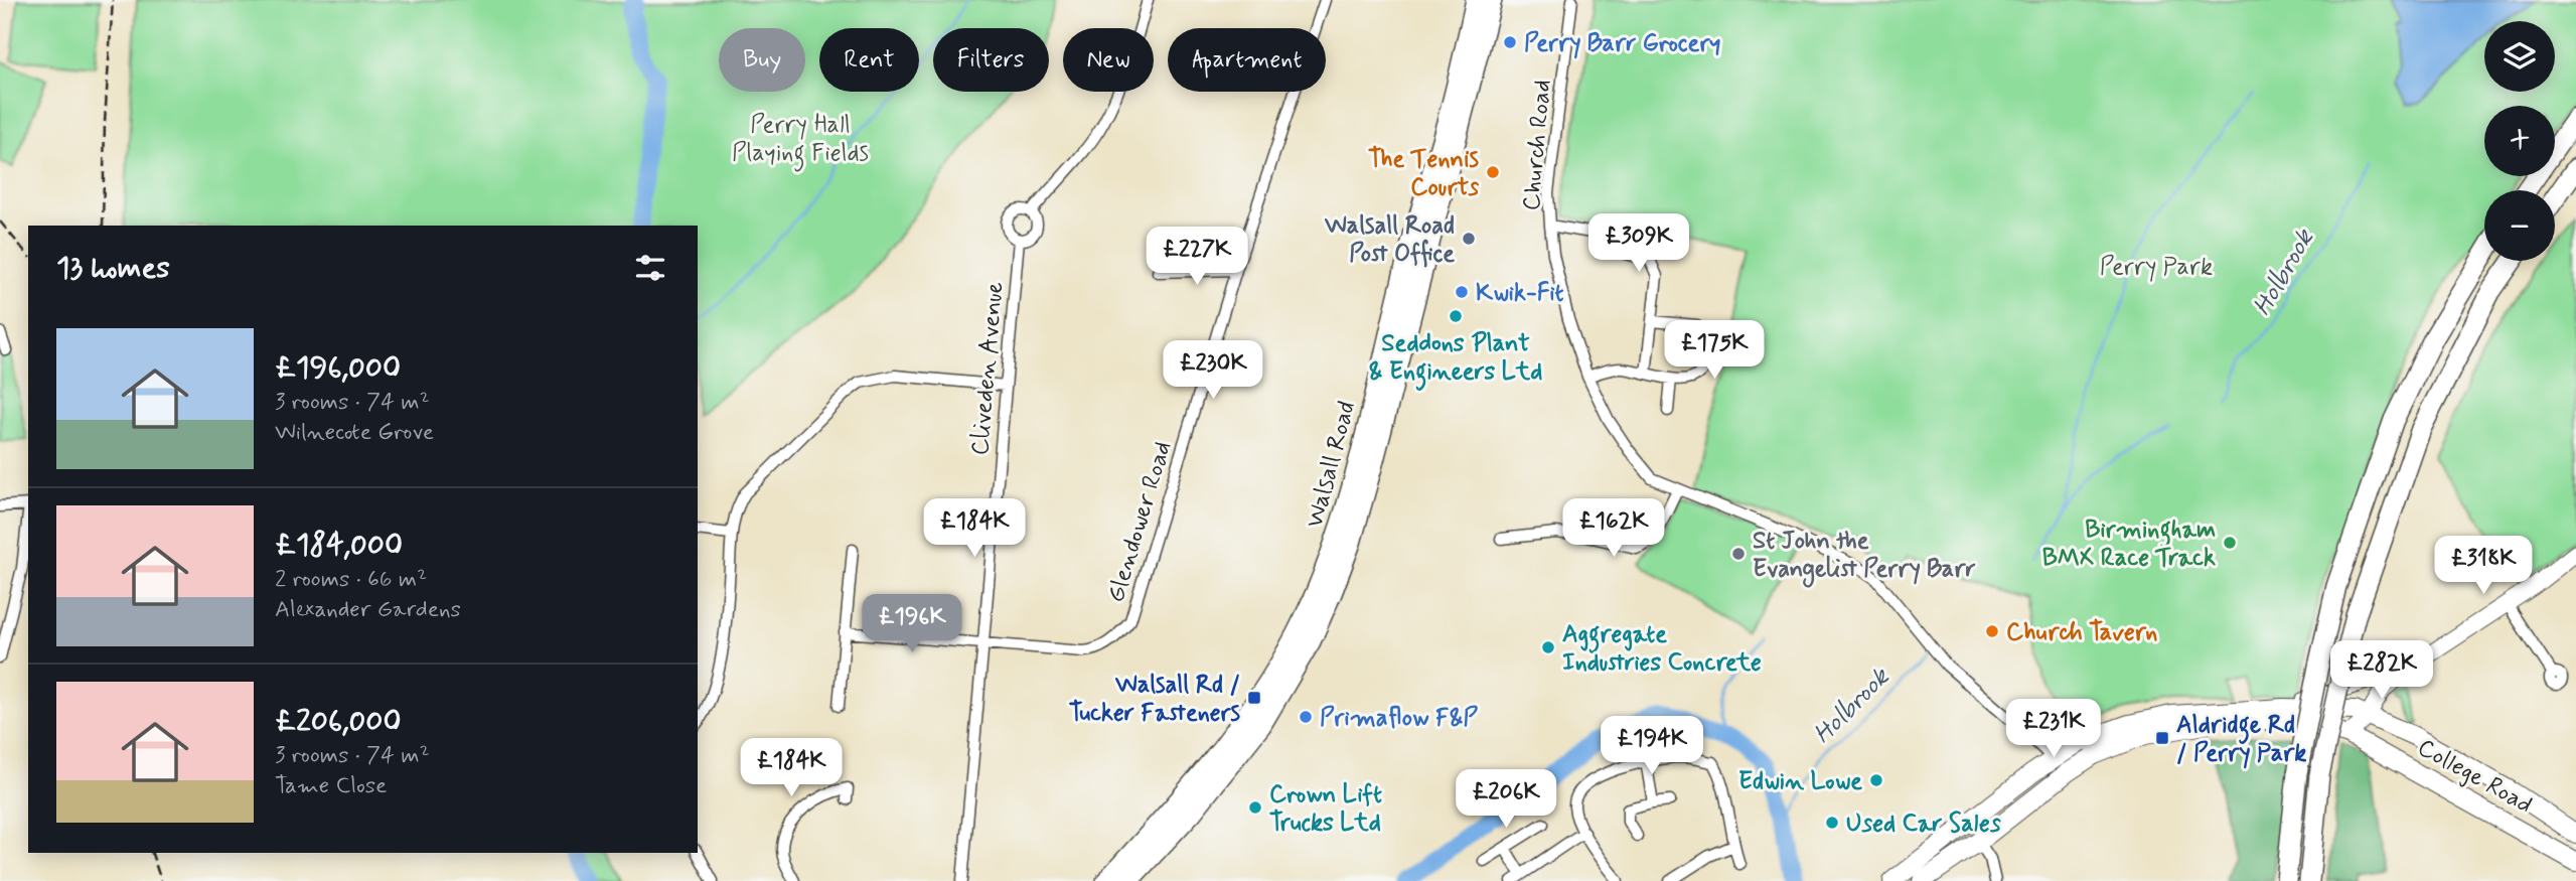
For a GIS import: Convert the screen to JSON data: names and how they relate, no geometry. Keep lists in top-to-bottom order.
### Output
{
  "streets": {
    "highway": ["Walsall Road"],
    "main road": ["College Road"],
    "street": ["Church Road", "Cliveden Avenue", "Glendower Road"]
  },
  "crossings": [
    ["Cliveden Avenue", "Glendower Road"]
  ],
  "water": ["Holbrook"],
  "parks": ["Perry Hall Playing Fields", "Perry Park"],
  "places": {
    "other": [
      "Perry Barr Grocery",
      "The Tennis Courts",
      "Walsall Road Post Office",
      "Kwik-Fit",
      "Seddons Plant & Engineers Ltd",
      "Birmingham BMX Race Track",
      "St John the Evangelist Perry Barr",
      "Church Tavern",
      "Aggregate Industries Concrete",
      "Primaflow F&P",
      "Edwin Lowe",
      "Crown Lift Trucks Ltd",
      "Used Car Sales"
    ],
    "transit": ["Walsall Rd / Tucker Fasteners", "Aldridge Rd / Perry Park"]
  },
  "page": {
    "map_buttons": ["+", "−"],
    "chip": [
      "Buy",
      "Rent",
      "Filters",
      "New",
      "Apartment"
    ],
    "price": [
      "£309K",
      "£227K",
      "£175K",
      "£230K",
      "£184K",
      "£162K",
      "£318K",
      "£196K",
      "£282K",
      "£231K",
      "£194K",
      "£184K",
      "£206K"
    ],
    "heading": "13 homes",
    "list": [
      {
        "name": "£196,000",
        "note": "3 rooms · 74 m² · Wilnecote Grove"
      },
      {
        "name": "£184,000",
        "note": "2 rooms · 66 m² · Alexander Gardens"
      },
      {
        "name": "£206,000",
        "note": "3 rooms · 74 m² · Tame Close"
      }
    ]
  }
}
